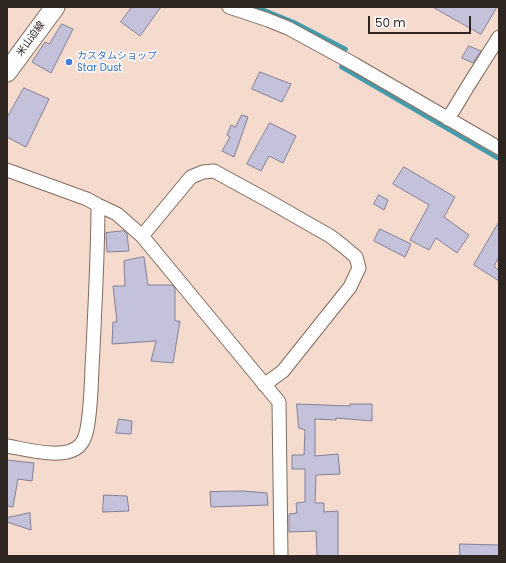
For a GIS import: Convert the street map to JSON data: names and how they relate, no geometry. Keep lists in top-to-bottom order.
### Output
{
  "streets": {
    "main road": ["米山迫線"]
  },
  "places": ["カスタムショップ Star Dust"],
  "scale_bar": "50 m"
}
